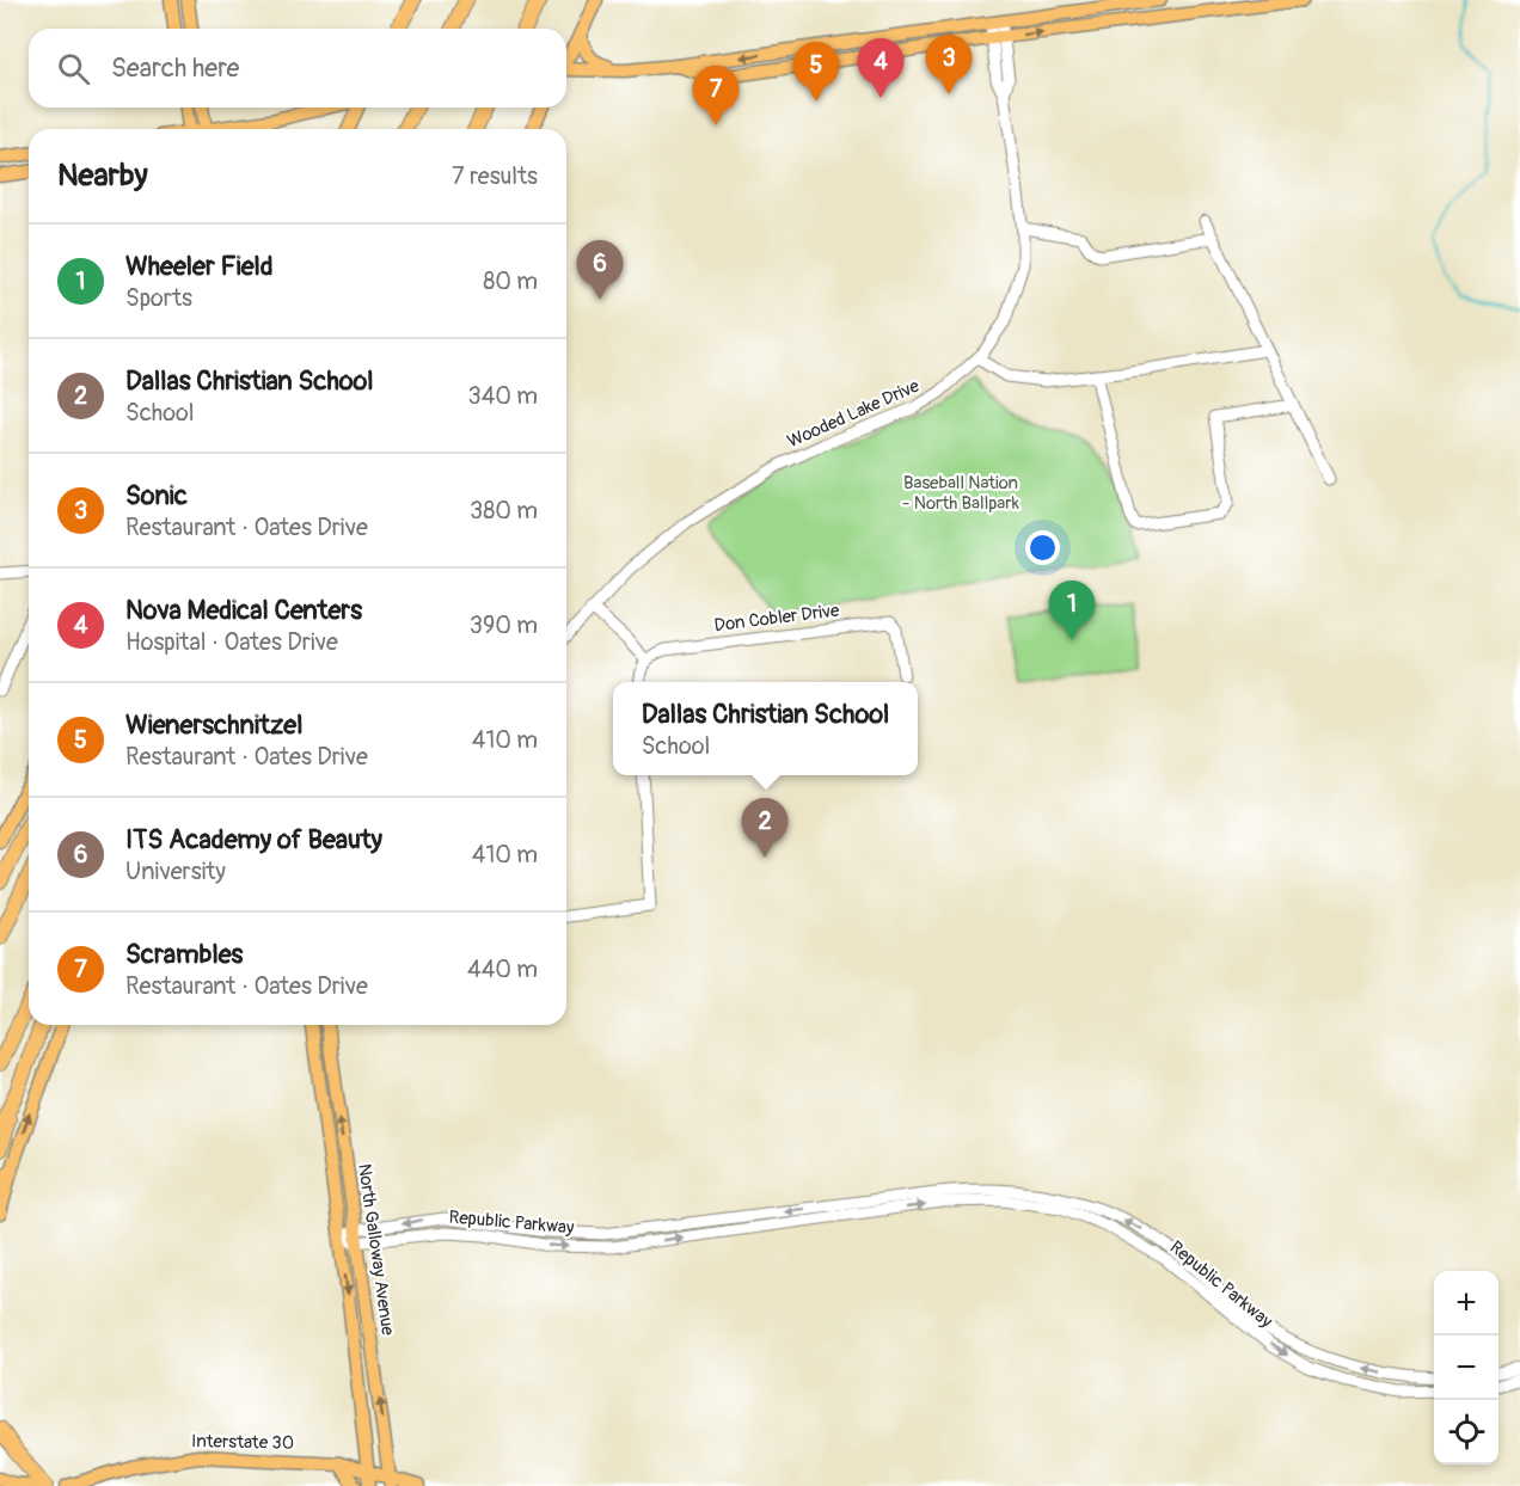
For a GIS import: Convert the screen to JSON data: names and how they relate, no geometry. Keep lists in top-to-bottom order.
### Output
{
  "streets": {
    "main road": ["North Galloway Avenue", "Interstate 30"],
    "street": ["Wooded Lake Drive", "Don Cobler Drive", "Republic Parkway"]
  },
  "crossings": [
    ["Republic Parkway", "North Galloway Avenue"],
    ["North Galloway Avenue", "Interstate 30"]
  ],
  "parks": ["Baseball Nation - North Ballpark"],
  "page": {
    "search": "Search here",
    "pins": [
      "3",
      "4",
      "5",
      "7",
      "6",
      "1",
      "2"
    ],
    "heading": ["Nearby", "7 results"],
    "list": [
      {
        "mark": "1",
        "name": "Wheeler Field",
        "note": "Sports",
        "value": "80 m"
      },
      {
        "mark": "2",
        "name": "Dallas Christian School",
        "note": "School",
        "value": "340 m"
      },
      {
        "mark": "3",
        "name": "Sonic",
        "note": "Restaurant · Oates Drive",
        "value": "380 m"
      },
      {
        "mark": "4",
        "name": "Nova Medical Centers",
        "note": "Hospital · Oates Drive",
        "value": "390 m"
      },
      {
        "mark": "5",
        "name": "Wienerschnitzel",
        "note": "Restaurant · Oates Drive",
        "value": "410 m"
      },
      {
        "mark": "6",
        "name": "ITS Academy of Beauty",
        "note": "University",
        "value": "410 m"
      },
      {
        "mark": "7",
        "name": "Scrambles",
        "note": "Restaurant · Oates Drive",
        "value": "440 m"
      }
    ],
    "popup": ["Dallas Christian School", "School"],
    "map_buttons": ["+", "−"]
  }
}
